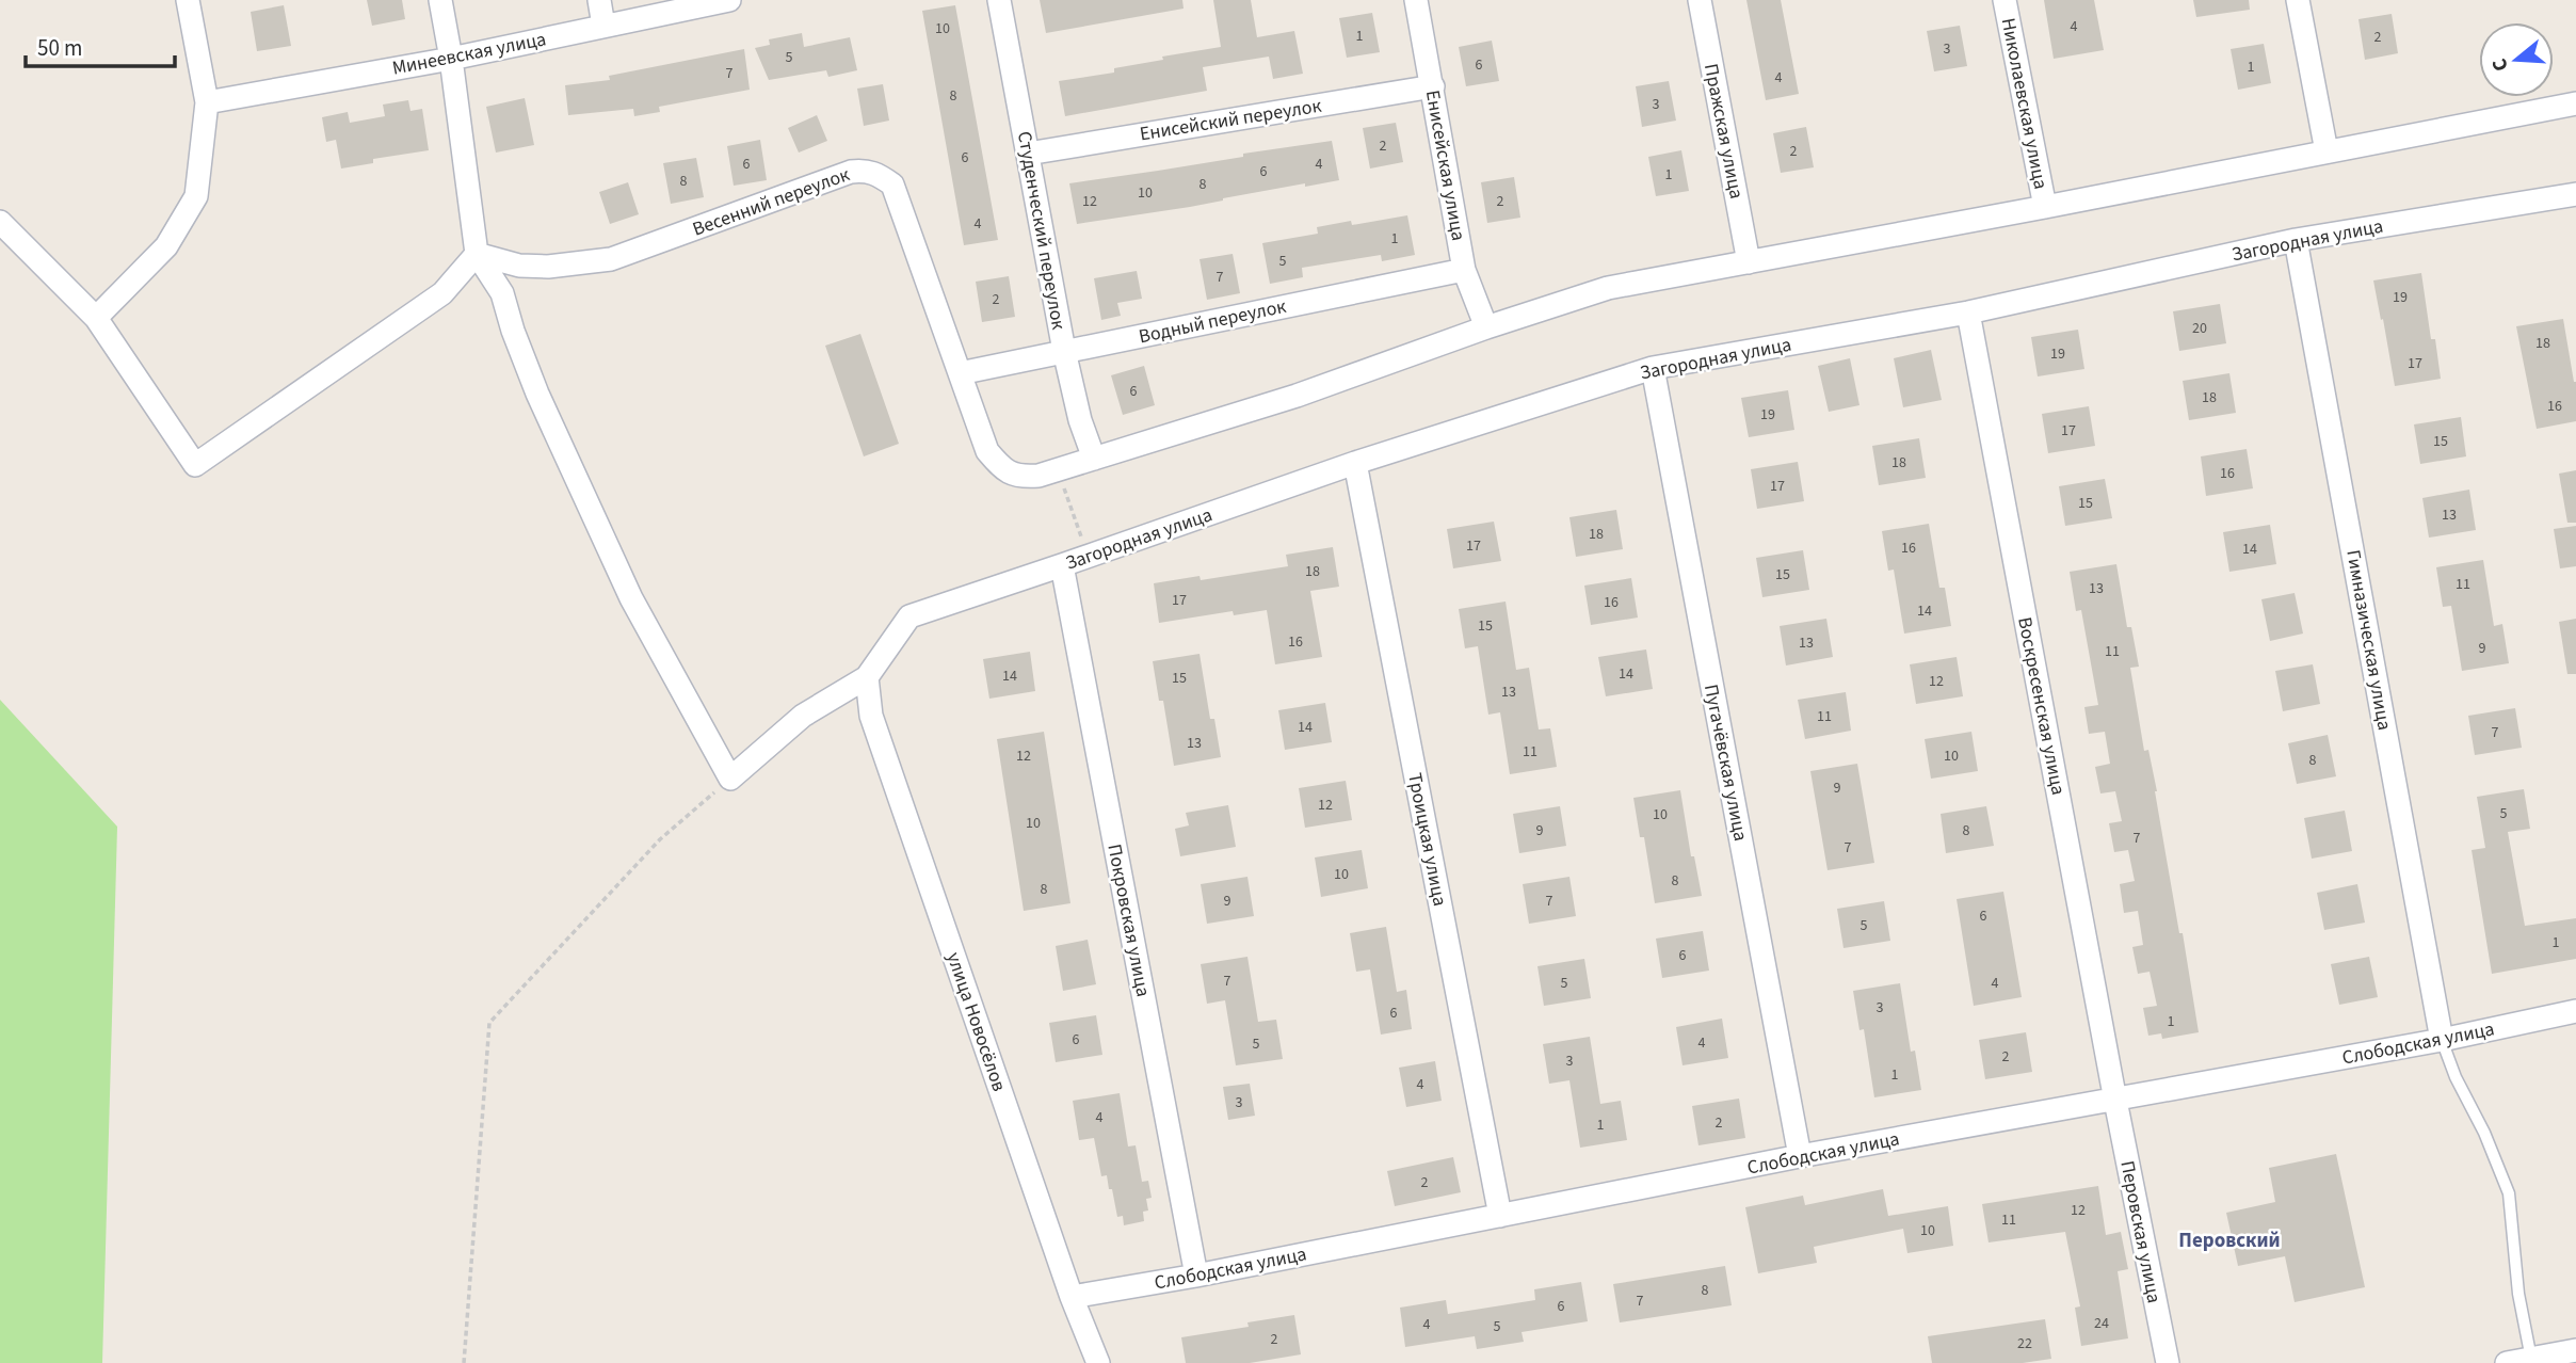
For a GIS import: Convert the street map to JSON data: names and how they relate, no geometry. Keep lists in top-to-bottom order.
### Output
{
  "streets": {
    "street": [
      "Минеевская улица",
      "Николаевская улица",
      "Енисейский переулок",
      "Пражская улица",
      "Енисейская улица",
      "Весенний переулок",
      "Студенческий переулок",
      "Загородная улица",
      "Водный переулок",
      "Гимназическая улица",
      "Воскресенская улица",
      "Пугачёвская улица",
      "Троицкая улица",
      "Покровская улица",
      "улица Новосёлов",
      "Слободская улица",
      "Перовская улица"
    ]
  },
  "crossings": [
    ["Енисейский переулок", "Енисейская улица"],
    ["Енисейский переулок", "Студенческий переулок"],
    ["Енисейская улица", "Водный переулок"],
    ["Весенний переулок", "Водный переулок"],
    ["Студенческий переулок", "Водный переулок"],
    ["Загородная улица", "Гимназическая улица"],
    ["Загородная улица", "Воскресенская улица"],
    ["Загородная улица", "Пугачёвская улица"],
    ["Загородная улица", "Троицкая улица"],
    ["Загородная улица", "Покровская улица"],
    ["Загородная улица", "улица Новосёлов"],
    ["Гимназическая улица", "Слободская улица"],
    ["Воскресенская улица", "Слободская улица"],
    ["Воскресенская улица", "Перовская улица"],
    ["Пугачёвская улица", "Слободская улица"],
    ["Троицкая улица", "Слободская улица"],
    ["Покровская улица", "Слободская улица"],
    ["улица Новосёлов", "Слободская улица"],
    ["Слободская улица", "Перовская улица"]
  ],
  "districts": ["Перовский"],
  "house_numbers": [
    "4",
    "10",
    "1",
    "2",
    "3",
    "5",
    "6",
    "1",
    "7",
    "4",
    "8",
    "3",
    "2",
    "2",
    "6",
    "6",
    "4",
    "6",
    "1",
    "8",
    "8",
    "10",
    "12",
    "2",
    "4",
    "1",
    "5",
    "7",
    "19",
    "2",
    "20",
    "18",
    "19",
    "17",
    "6",
    "18",
    "16",
    "19",
    "17",
    "15",
    "18",
    "16",
    "17",
    "15",
    "13",
    "18",
    "17",
    "16",
    "14",
    "18",
    "15",
    "11",
    "13",
    "17",
    "16",
    "14",
    "15",
    "16",
    "13",
    "9",
    "11",
    "14",
    "14",
    "15",
    "12",
    "13",
    "11",
    "14",
    "7",
    "13",
    "11",
    "12",
    "10",
    "8",
    "9",
    "12",
    "5",
    "10",
    "10",
    "9",
    "8",
    "7",
    "7",
    "10",
    "8",
    "8",
    "9",
    "7",
    "6",
    "5",
    "1",
    "6",
    "7",
    "5",
    "4",
    "3",
    "6",
    "1",
    "6",
    "4",
    "5",
    "2",
    "3",
    "1",
    "4",
    "3",
    "4",
    "2",
    "1",
    "2",
    "12",
    "11",
    "10",
    "8",
    "7",
    "6",
    "24",
    "4",
    "5",
    "2",
    "22"
  ],
  "scale_bar": "50 m",
  "north": "left"
}
